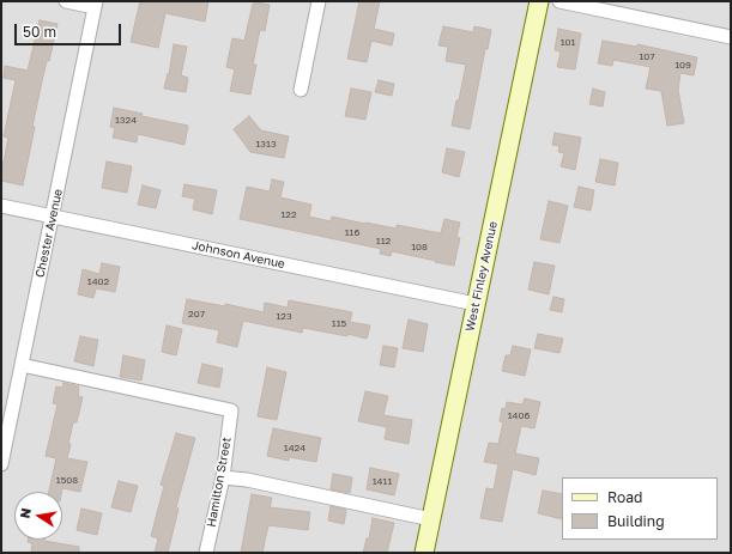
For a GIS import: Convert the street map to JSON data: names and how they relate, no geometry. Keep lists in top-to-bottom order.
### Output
{
  "streets": {
    "main road": ["West Finley Avenue"],
    "street": ["Chester Avenue", "Johnson Avenue", "Hamilton Street"]
  },
  "crossings": [
    ["Chester Avenue", "Johnson Avenue"],
    ["Chester Avenue", "Hamilton Street"],
    ["Johnson Avenue", "West Finley Avenue"]
  ],
  "house_numbers": [
    "101",
    "107",
    "109",
    "1324",
    "1313",
    "122",
    "116",
    "112",
    "108",
    "1402",
    "207",
    "123",
    "115",
    "1406",
    "1424",
    "1508",
    "1411"
  ],
  "legend": ["Road", "Building"],
  "scale_bar": "50 m",
  "north": "left"
}
